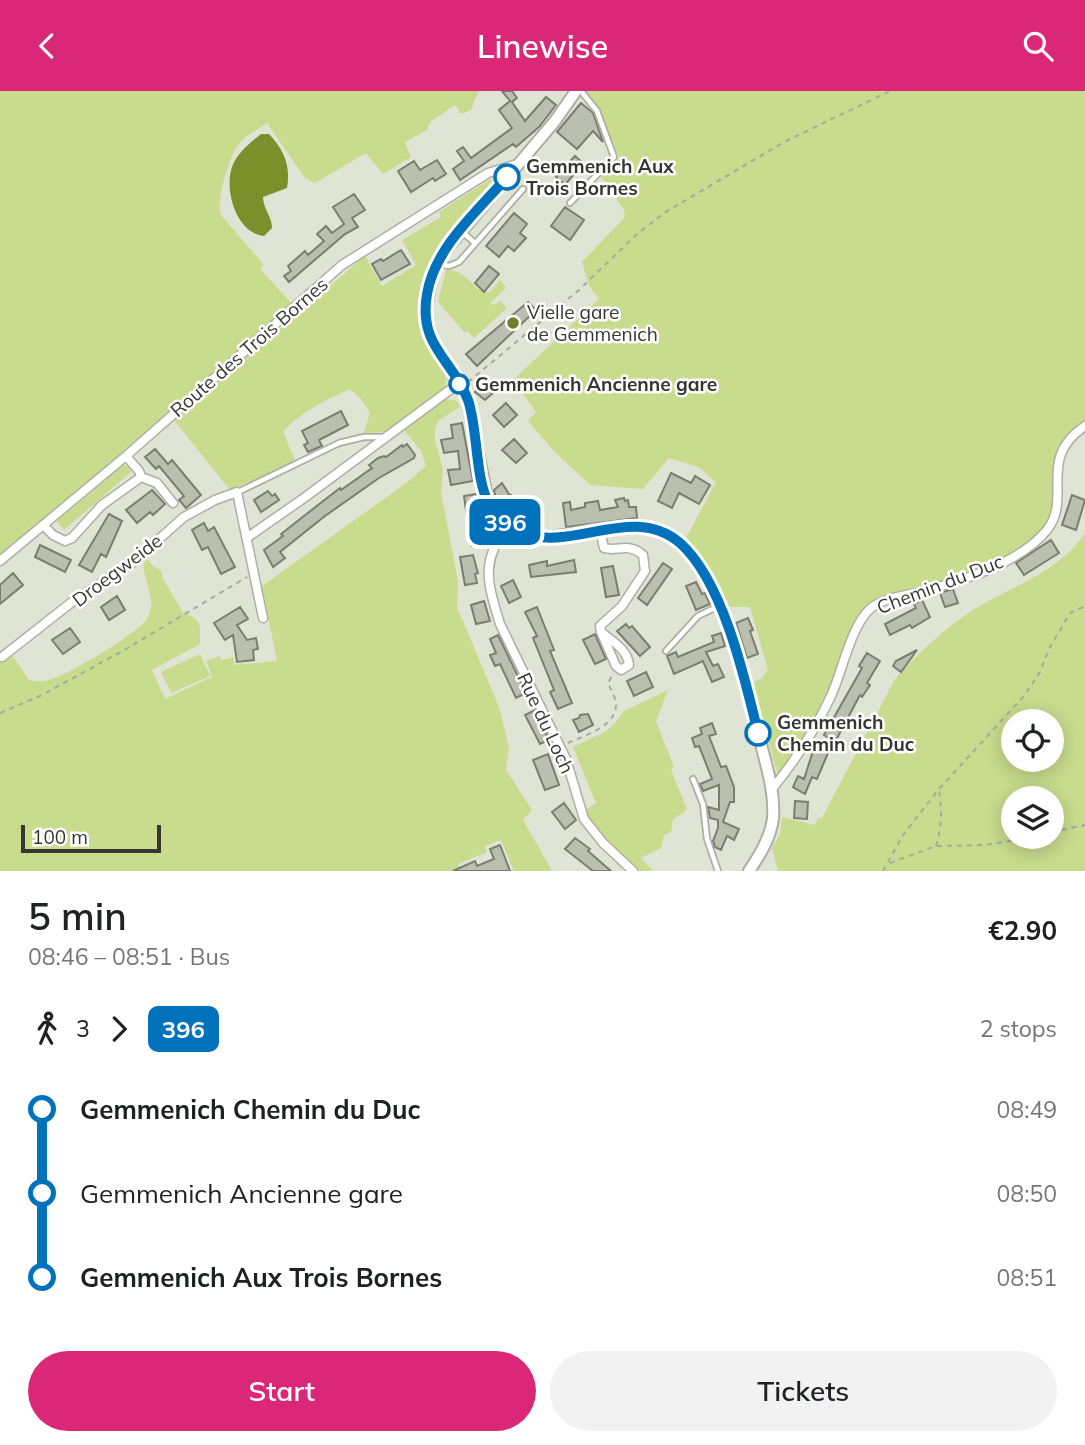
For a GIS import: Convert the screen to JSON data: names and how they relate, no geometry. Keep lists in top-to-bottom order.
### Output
{
  "streets": {
    "street": [
      "Route des Trois Bornes",
      "Droegweide",
      "Chemin du Duc",
      "Rue du Loch"
    ]
  },
  "places": [
    "Gemmenich Aux Trois Bornes",
    "Vielle gare de Gemmenich",
    "Gemmenich Ancienne gare",
    "Gemmenich Chemin du Duc"
  ],
  "lines": ["bus line 396"],
  "scale_bar": "100 m",
  "page": {
    "header": "Linewise",
    "on_map": "396",
    "scale": "100 m",
    "heading": ["5 min", "08:46 – 08:51 · Bus", "€2.90"],
    "legs": ["3", "396", "2 stops"],
    "list": [
      {
        "name": "Gemmenich Chemin du Duc",
        "value": "08:49"
      },
      {
        "name": "Gemmenich Ancienne gare",
        "value": "08:50"
      },
      {
        "name": "Gemmenich Aux Trois Bornes",
        "value": "08:51"
      }
    ],
    "buttons": ["Start", "Tickets"]
  }
}
